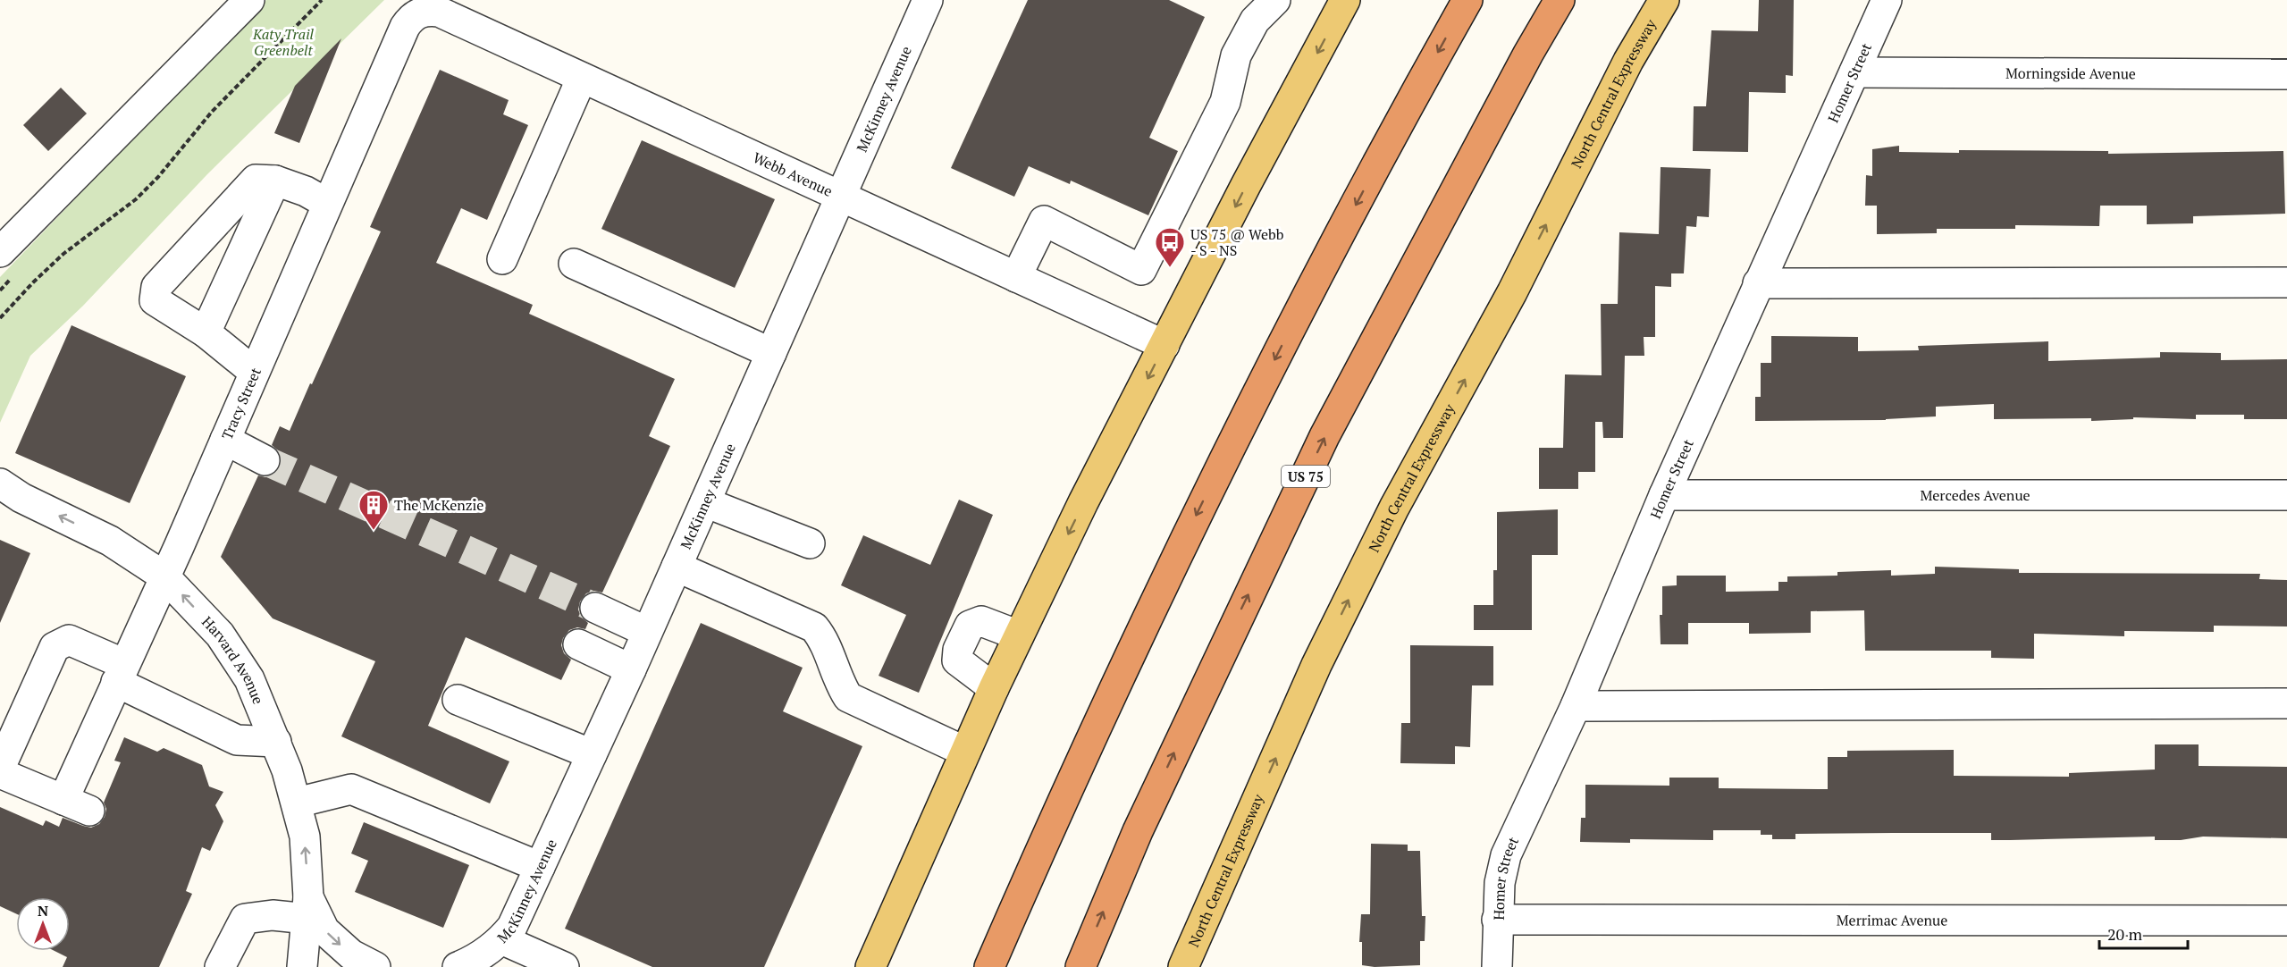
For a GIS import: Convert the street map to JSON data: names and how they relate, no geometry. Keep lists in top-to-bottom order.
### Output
{
  "streets": {
    "highway": ["US 75"],
    "main road": ["North Central Expressway"],
    "street": [
      "Morningside Avenue",
      "Homer Street",
      "McKinney Avenue",
      "Webb Avenue",
      "Tracy Street",
      "Mercedes Avenue",
      "Harvard Avenue",
      "Merrimac Avenue"
    ]
  },
  "crossings": [
    ["Morningside Avenue", "Homer Street"],
    ["Homer Street", "Mercedes Avenue"],
    ["Homer Street", "Merrimac Avenue"],
    ["McKinney Avenue", "Webb Avenue"],
    ["Webb Avenue", "Tracy Street"],
    ["Tracy Street", "Harvard Avenue"]
  ],
  "one_way": ["North Central Expressway", "Harvard Avenue"],
  "parks": ["Katy Trail Greenbelt"],
  "places": {
    "bus stop": ["US 75 @ Webb - S - NS"],
    "building": ["The McKenzie"]
  },
  "scale_bar": "20 m",
  "north": "top"
}
